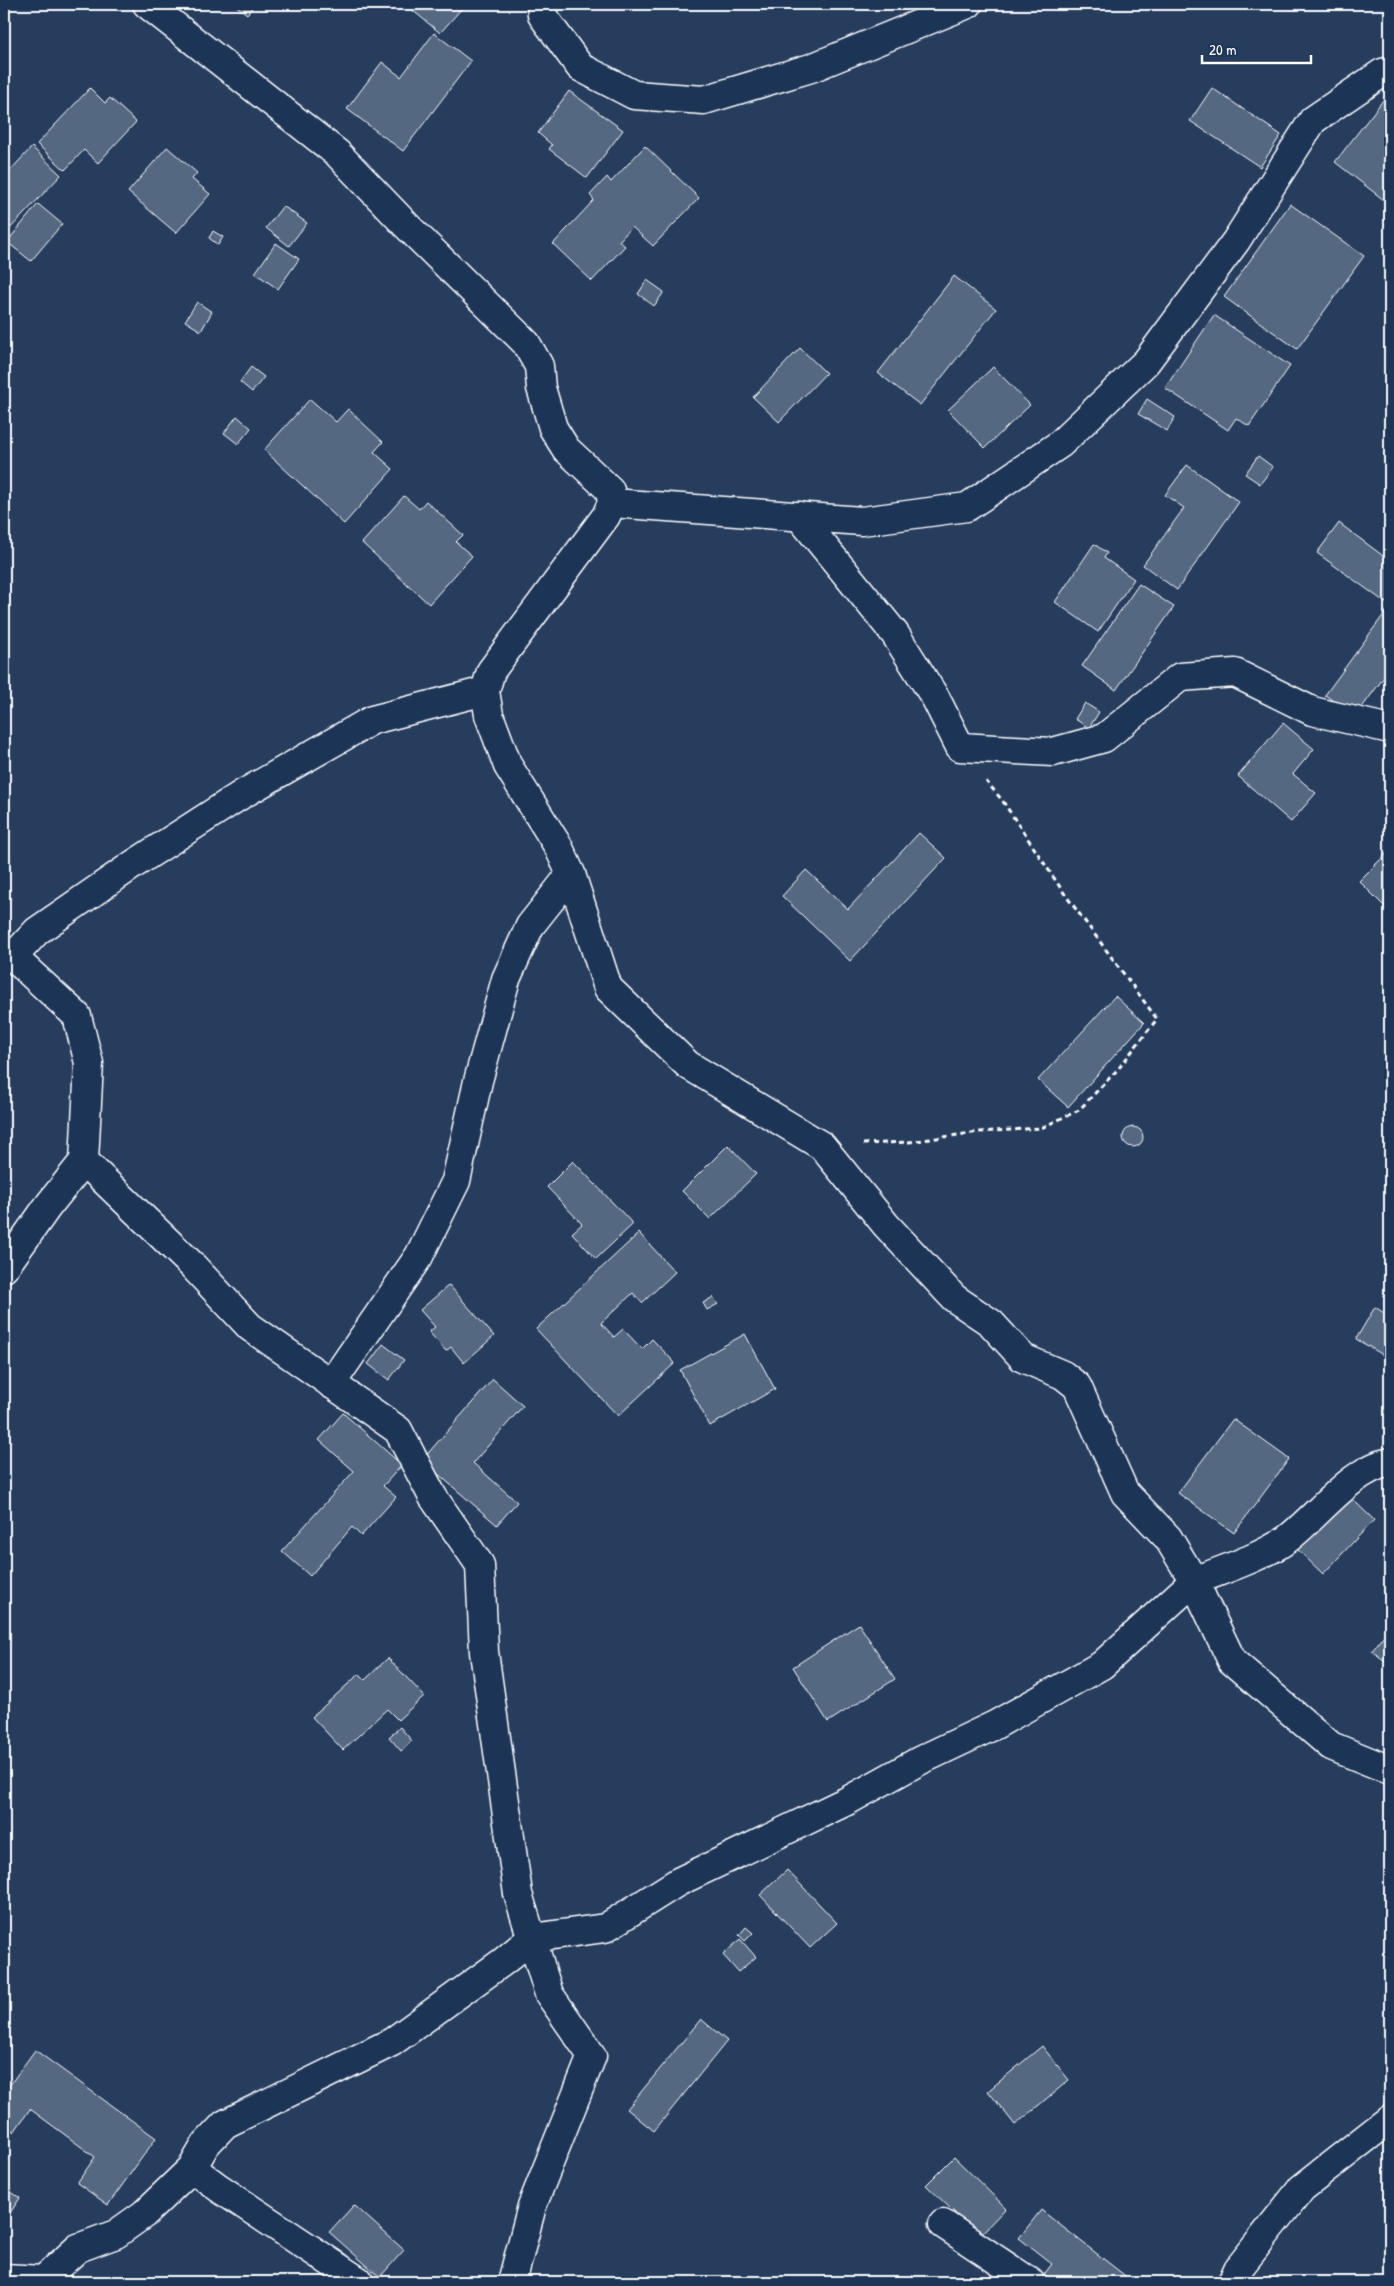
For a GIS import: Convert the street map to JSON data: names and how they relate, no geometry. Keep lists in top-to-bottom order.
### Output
{
  "scale_bar": "20 m"
}
